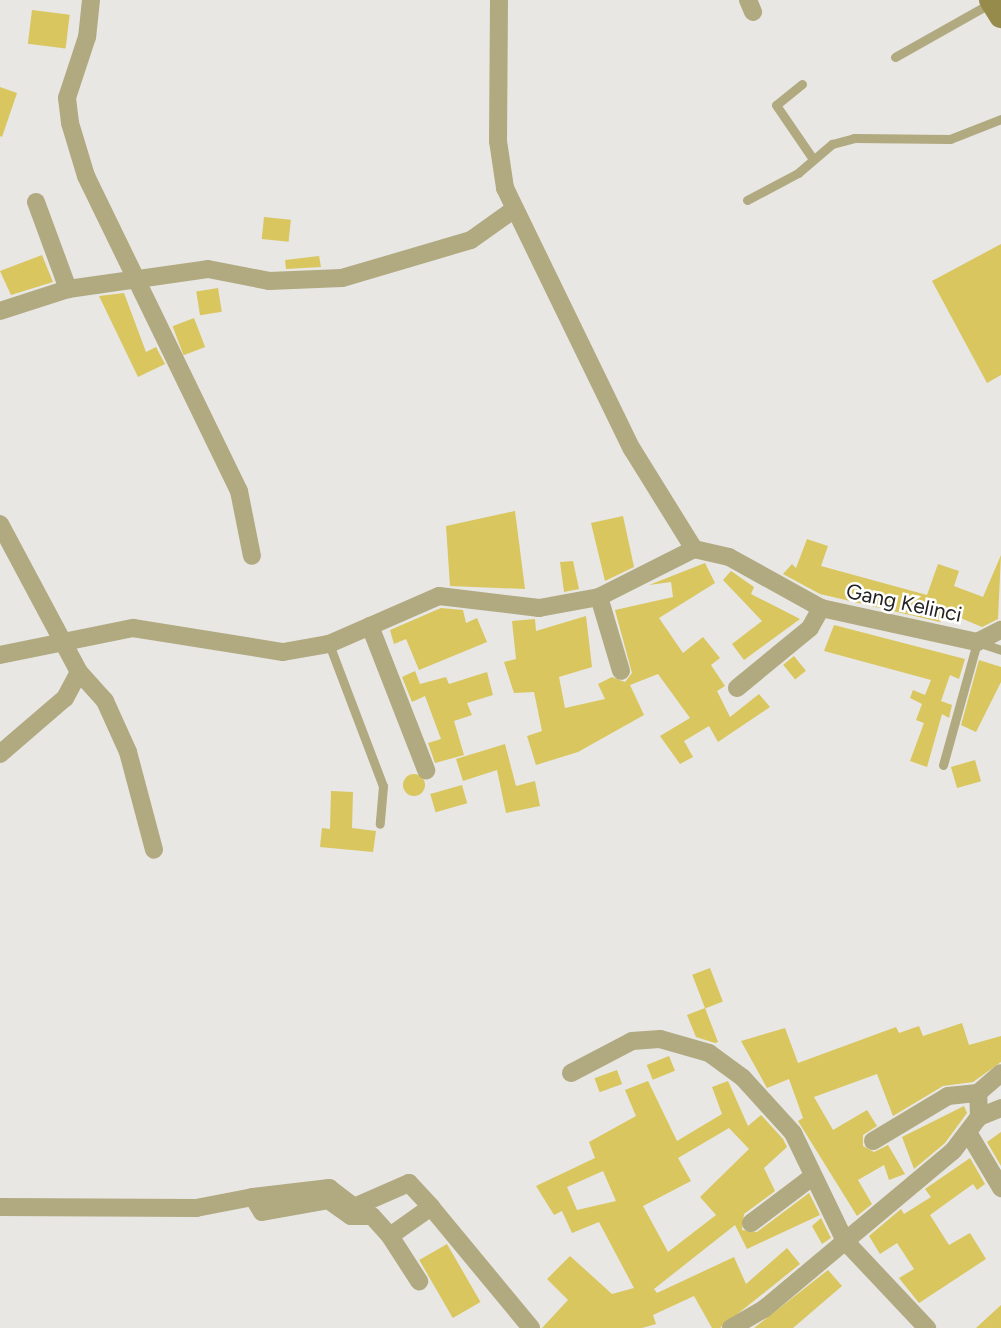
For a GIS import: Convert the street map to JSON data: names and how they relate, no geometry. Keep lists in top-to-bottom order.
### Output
{
  "streets": {
    "street": ["Gang Kelinci"]
  }
}
